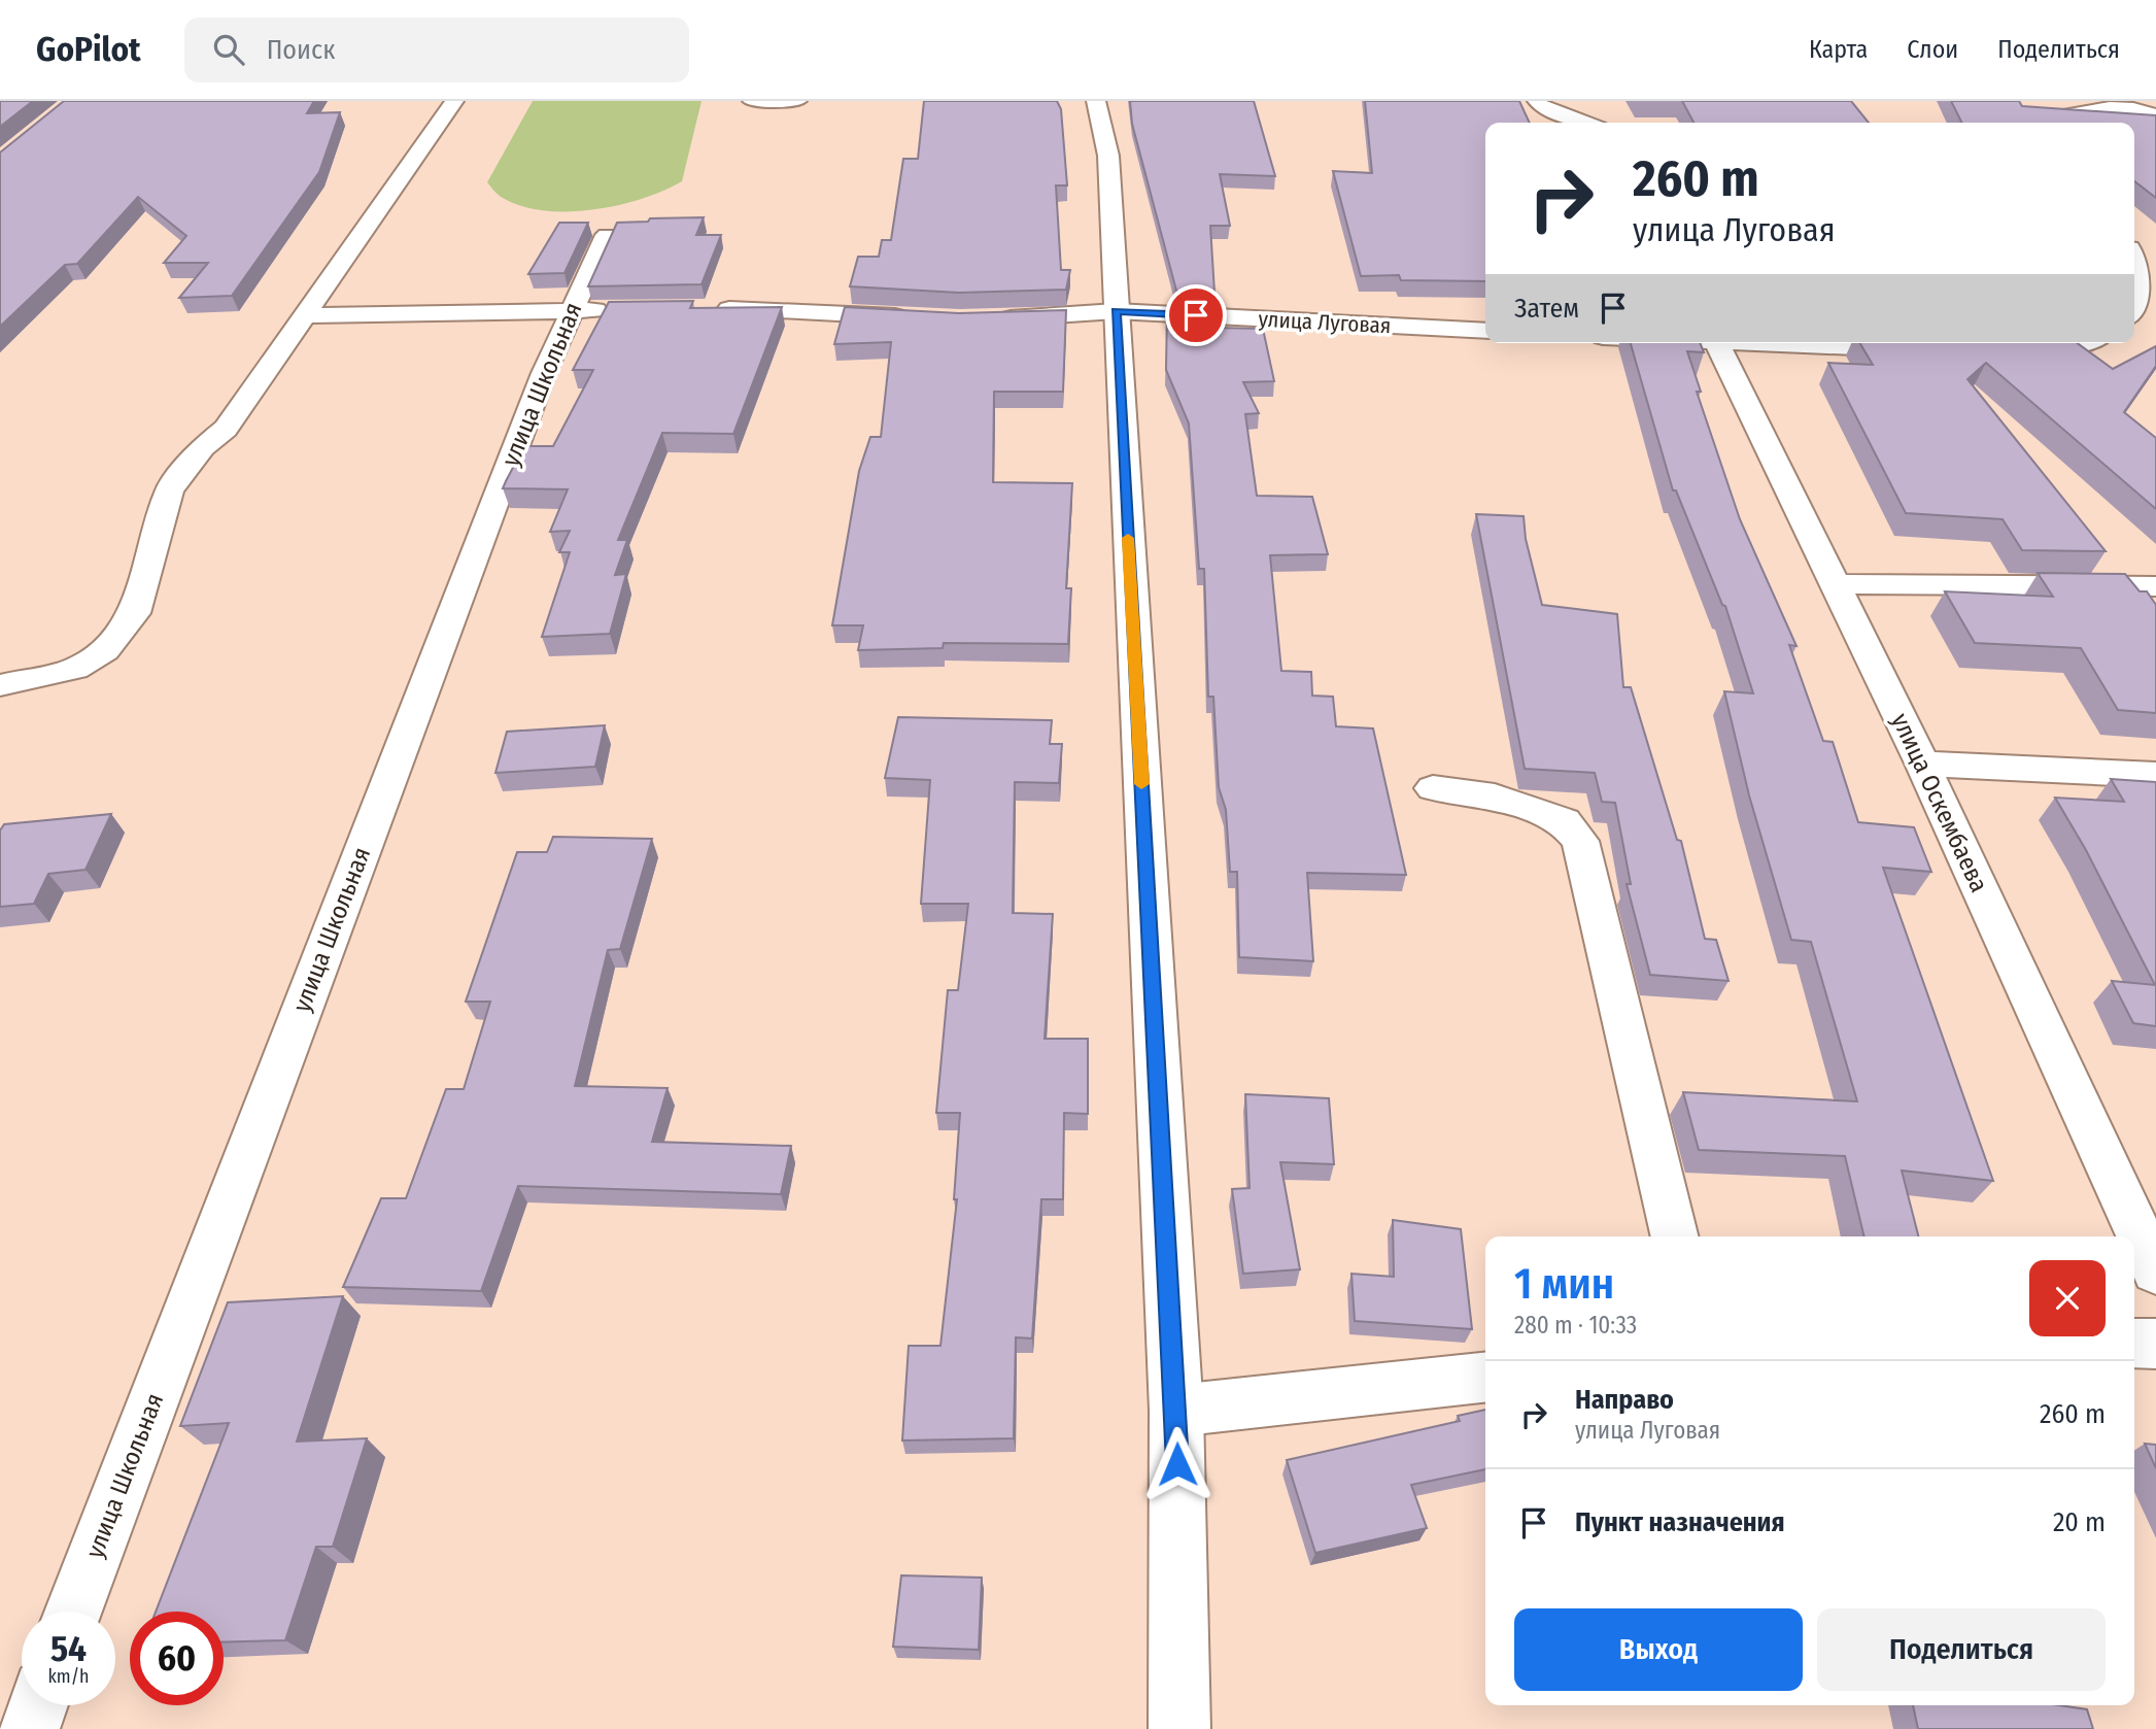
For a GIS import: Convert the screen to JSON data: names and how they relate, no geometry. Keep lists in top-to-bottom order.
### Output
{
  "streets": {
    "street": ["улица Луговая", "улица Школьная", "улица Оскембаева"]
  },
  "page": {
    "header": "GoPilot",
    "search": "Поиск",
    "nav": ["Карта", "Слои", "Поделиться"],
    "turn": ["260 m", "улица Луговая"],
    "then": "Затем",
    "heading": ["1 мин", "280 m · 10:33"],
    "list": [
      {
        "name": "Направо",
        "note": "улица Луговая",
        "value": "260 m"
      },
      {
        "name": "Пункт назначения",
        "value": "20 m"
      }
    ],
    "buttons": ["Выход", "Поделиться"],
    "speed": "54 km/h",
    "limit": "60"
  }
}
